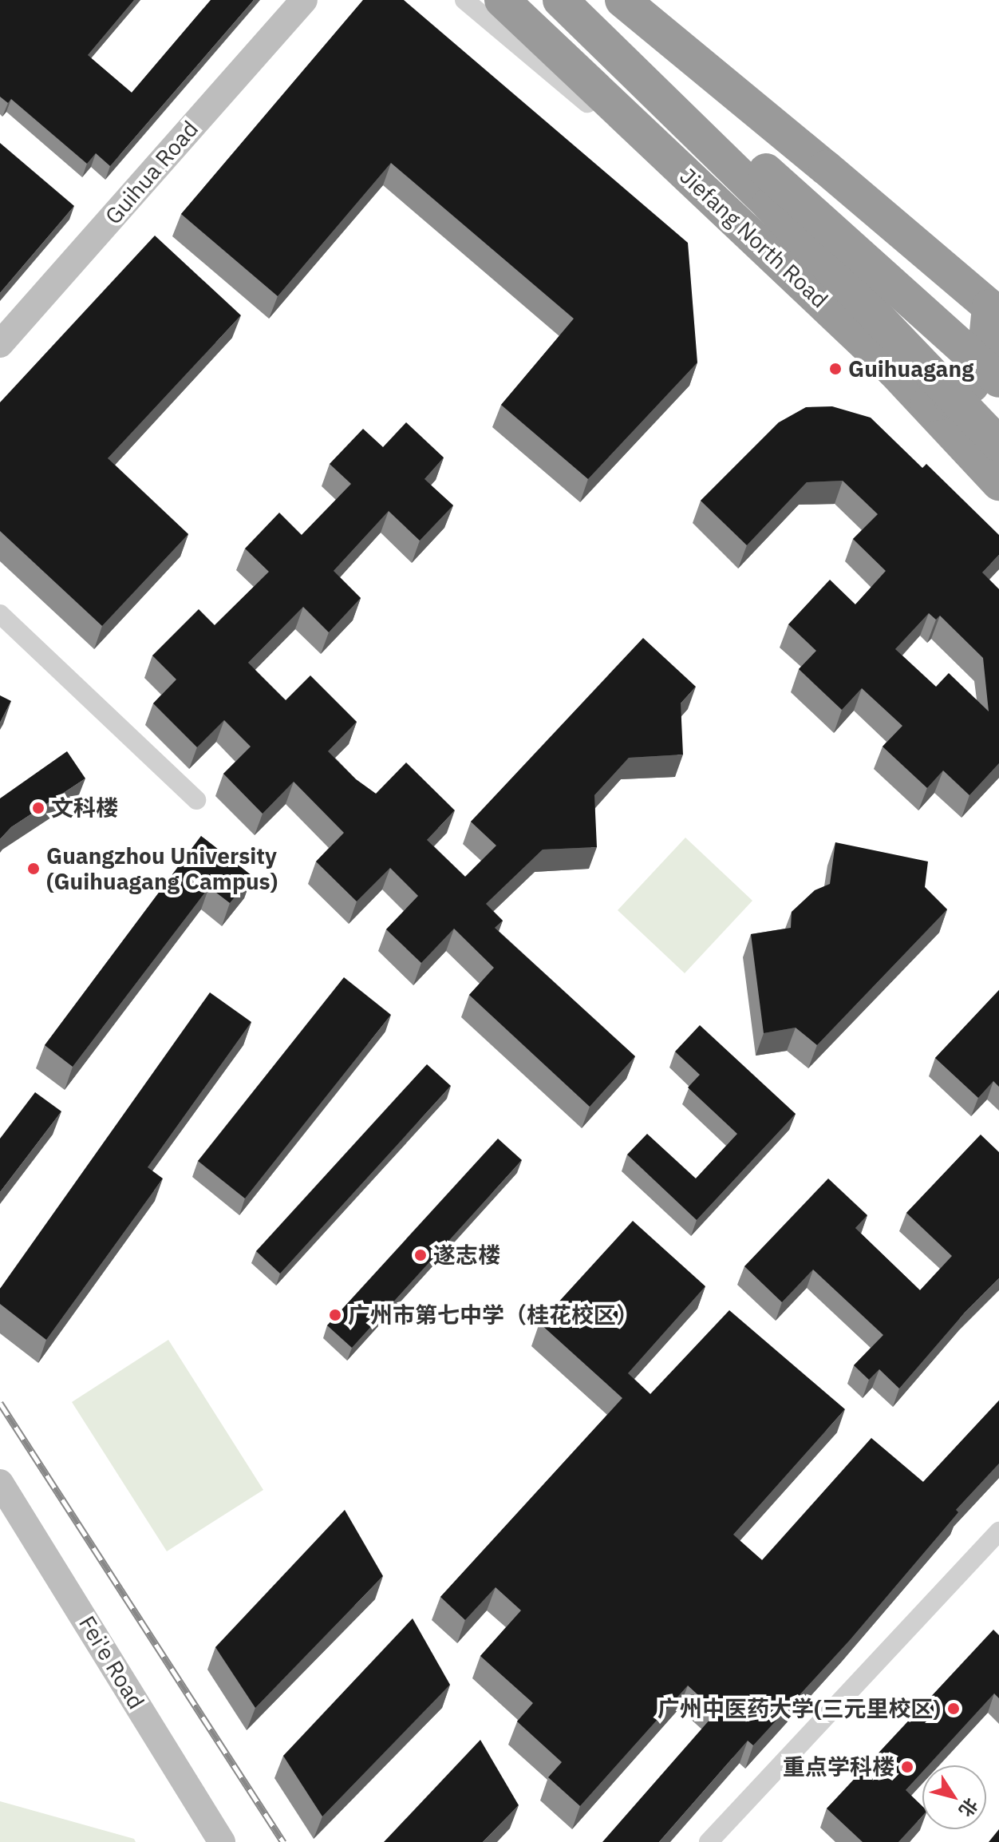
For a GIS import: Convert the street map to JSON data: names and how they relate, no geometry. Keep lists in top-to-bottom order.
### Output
{
  "streets": {
    "highway": ["Jiefang North Road"],
    "street": ["Guihua Road", "Fei'e Road"]
  },
  "places": [
    "Guihuagang",
    "文科楼",
    "Guangzhou University (Guihuagang Campus)",
    "遂志楼",
    "广州市第七中学（桂花校区）",
    "广州中医药大学(三元里校区)",
    "重点学科楼"
  ],
  "north": "bottom right"
}
